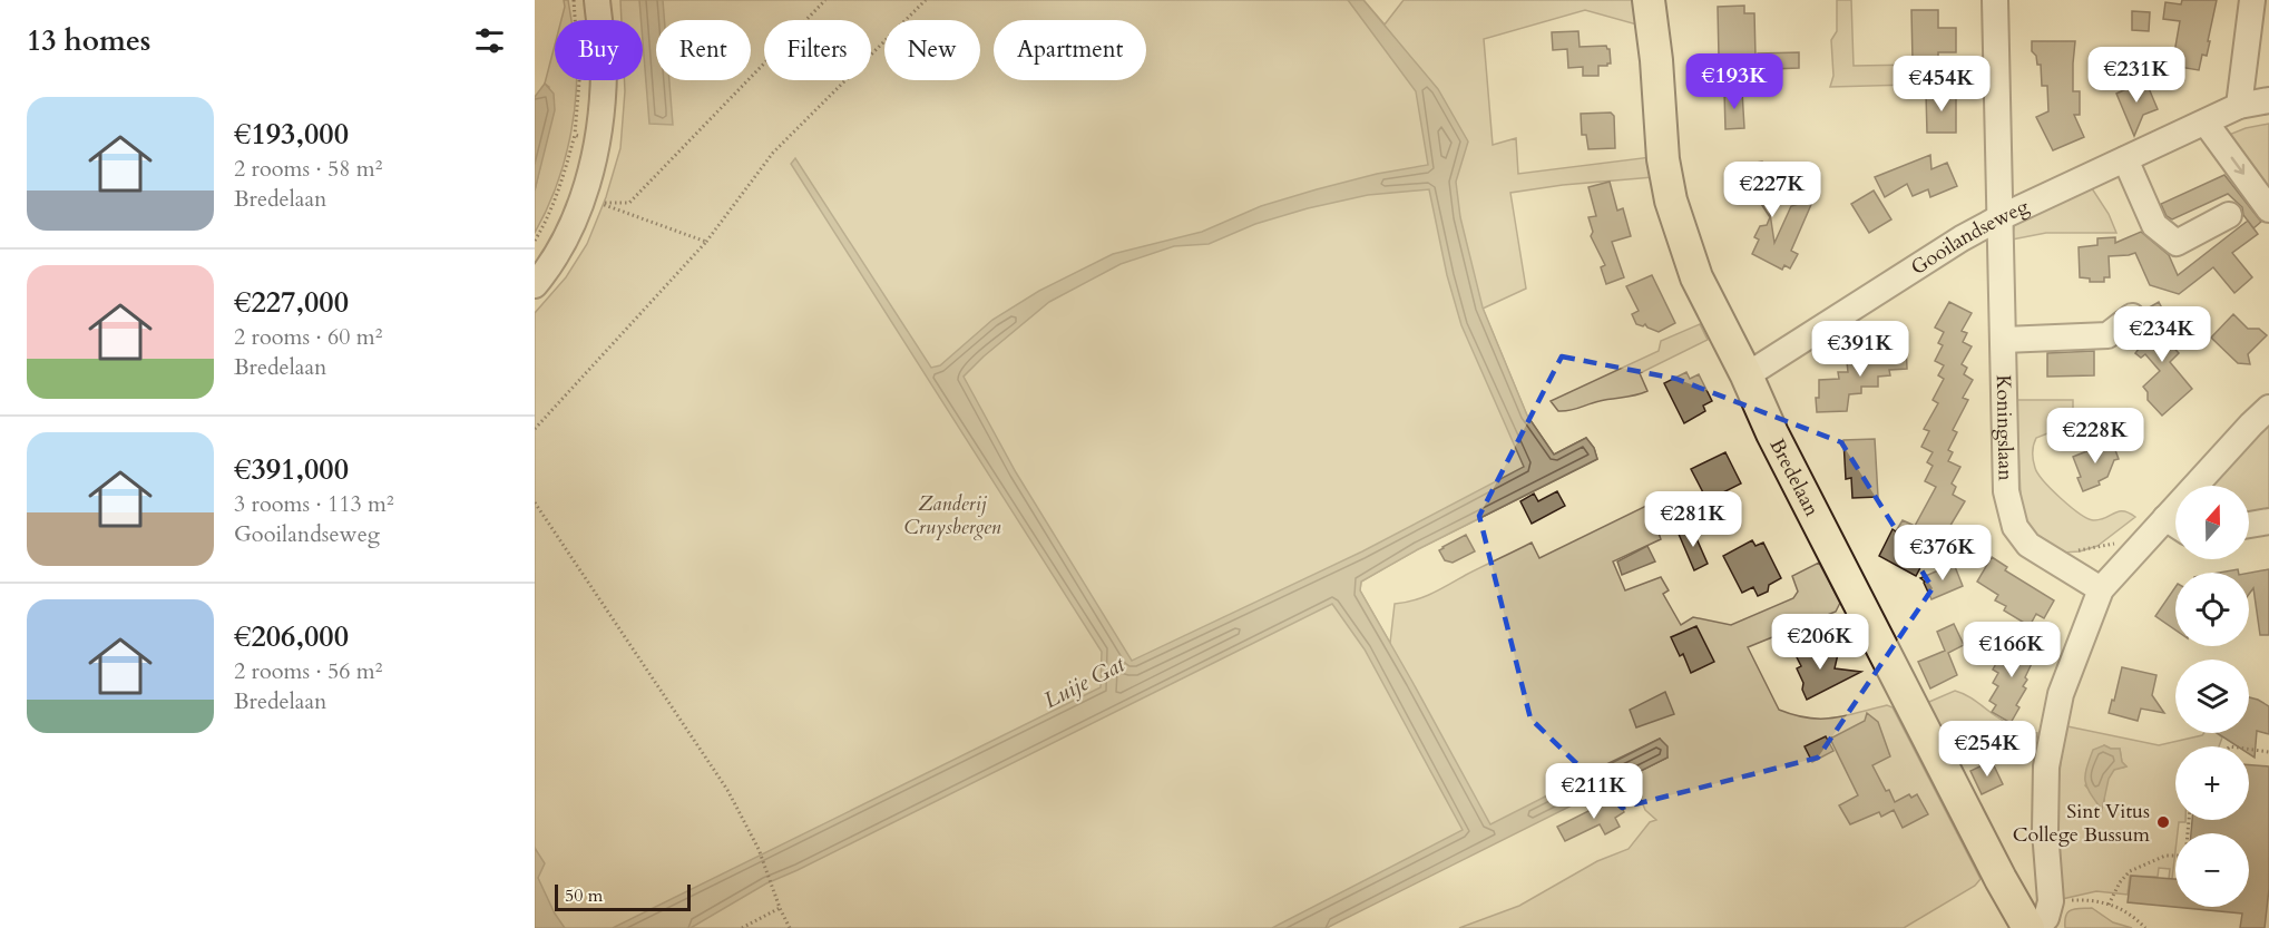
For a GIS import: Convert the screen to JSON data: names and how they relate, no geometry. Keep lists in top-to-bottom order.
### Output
{
  "streets": {
    "main road": ["Bredelaan"],
    "street": ["Gooilandseweg", "Koningslaan"]
  },
  "crossings": [
    ["Gooilandseweg", "Koningslaan"],
    ["Gooilandseweg", "Bredelaan"]
  ],
  "water": ["Luije Gat"],
  "parks": ["Zanderij Cruysbergen"],
  "places": ["Sint Vitus College Bussum"],
  "scale_bar": "50 m",
  "north": "top",
  "page": {
    "heading": "13 homes",
    "chip": [
      "Buy",
      "Rent",
      "Filters",
      "New",
      "Apartment"
    ],
    "price": [
      "€231K",
      "€193K",
      "€454K",
      "€227K",
      "€234K",
      "€391K",
      "€228K",
      "€281K",
      "€376K",
      "€206K",
      "€166K",
      "€254K",
      "€211K"
    ],
    "list": [
      {
        "name": "€193,000",
        "note": "2 rooms · 58 m² · Bredelaan"
      },
      {
        "name": "€227,000",
        "note": "2 rooms · 60 m² · Bredelaan"
      },
      {
        "name": "€391,000",
        "note": "3 rooms · 113 m² · Gooilandseweg"
      },
      {
        "name": "€206,000",
        "note": "2 rooms · 56 m² · Bredelaan"
      }
    ],
    "map_buttons": ["+", "−"],
    "scale": "50 m"
  }
}
